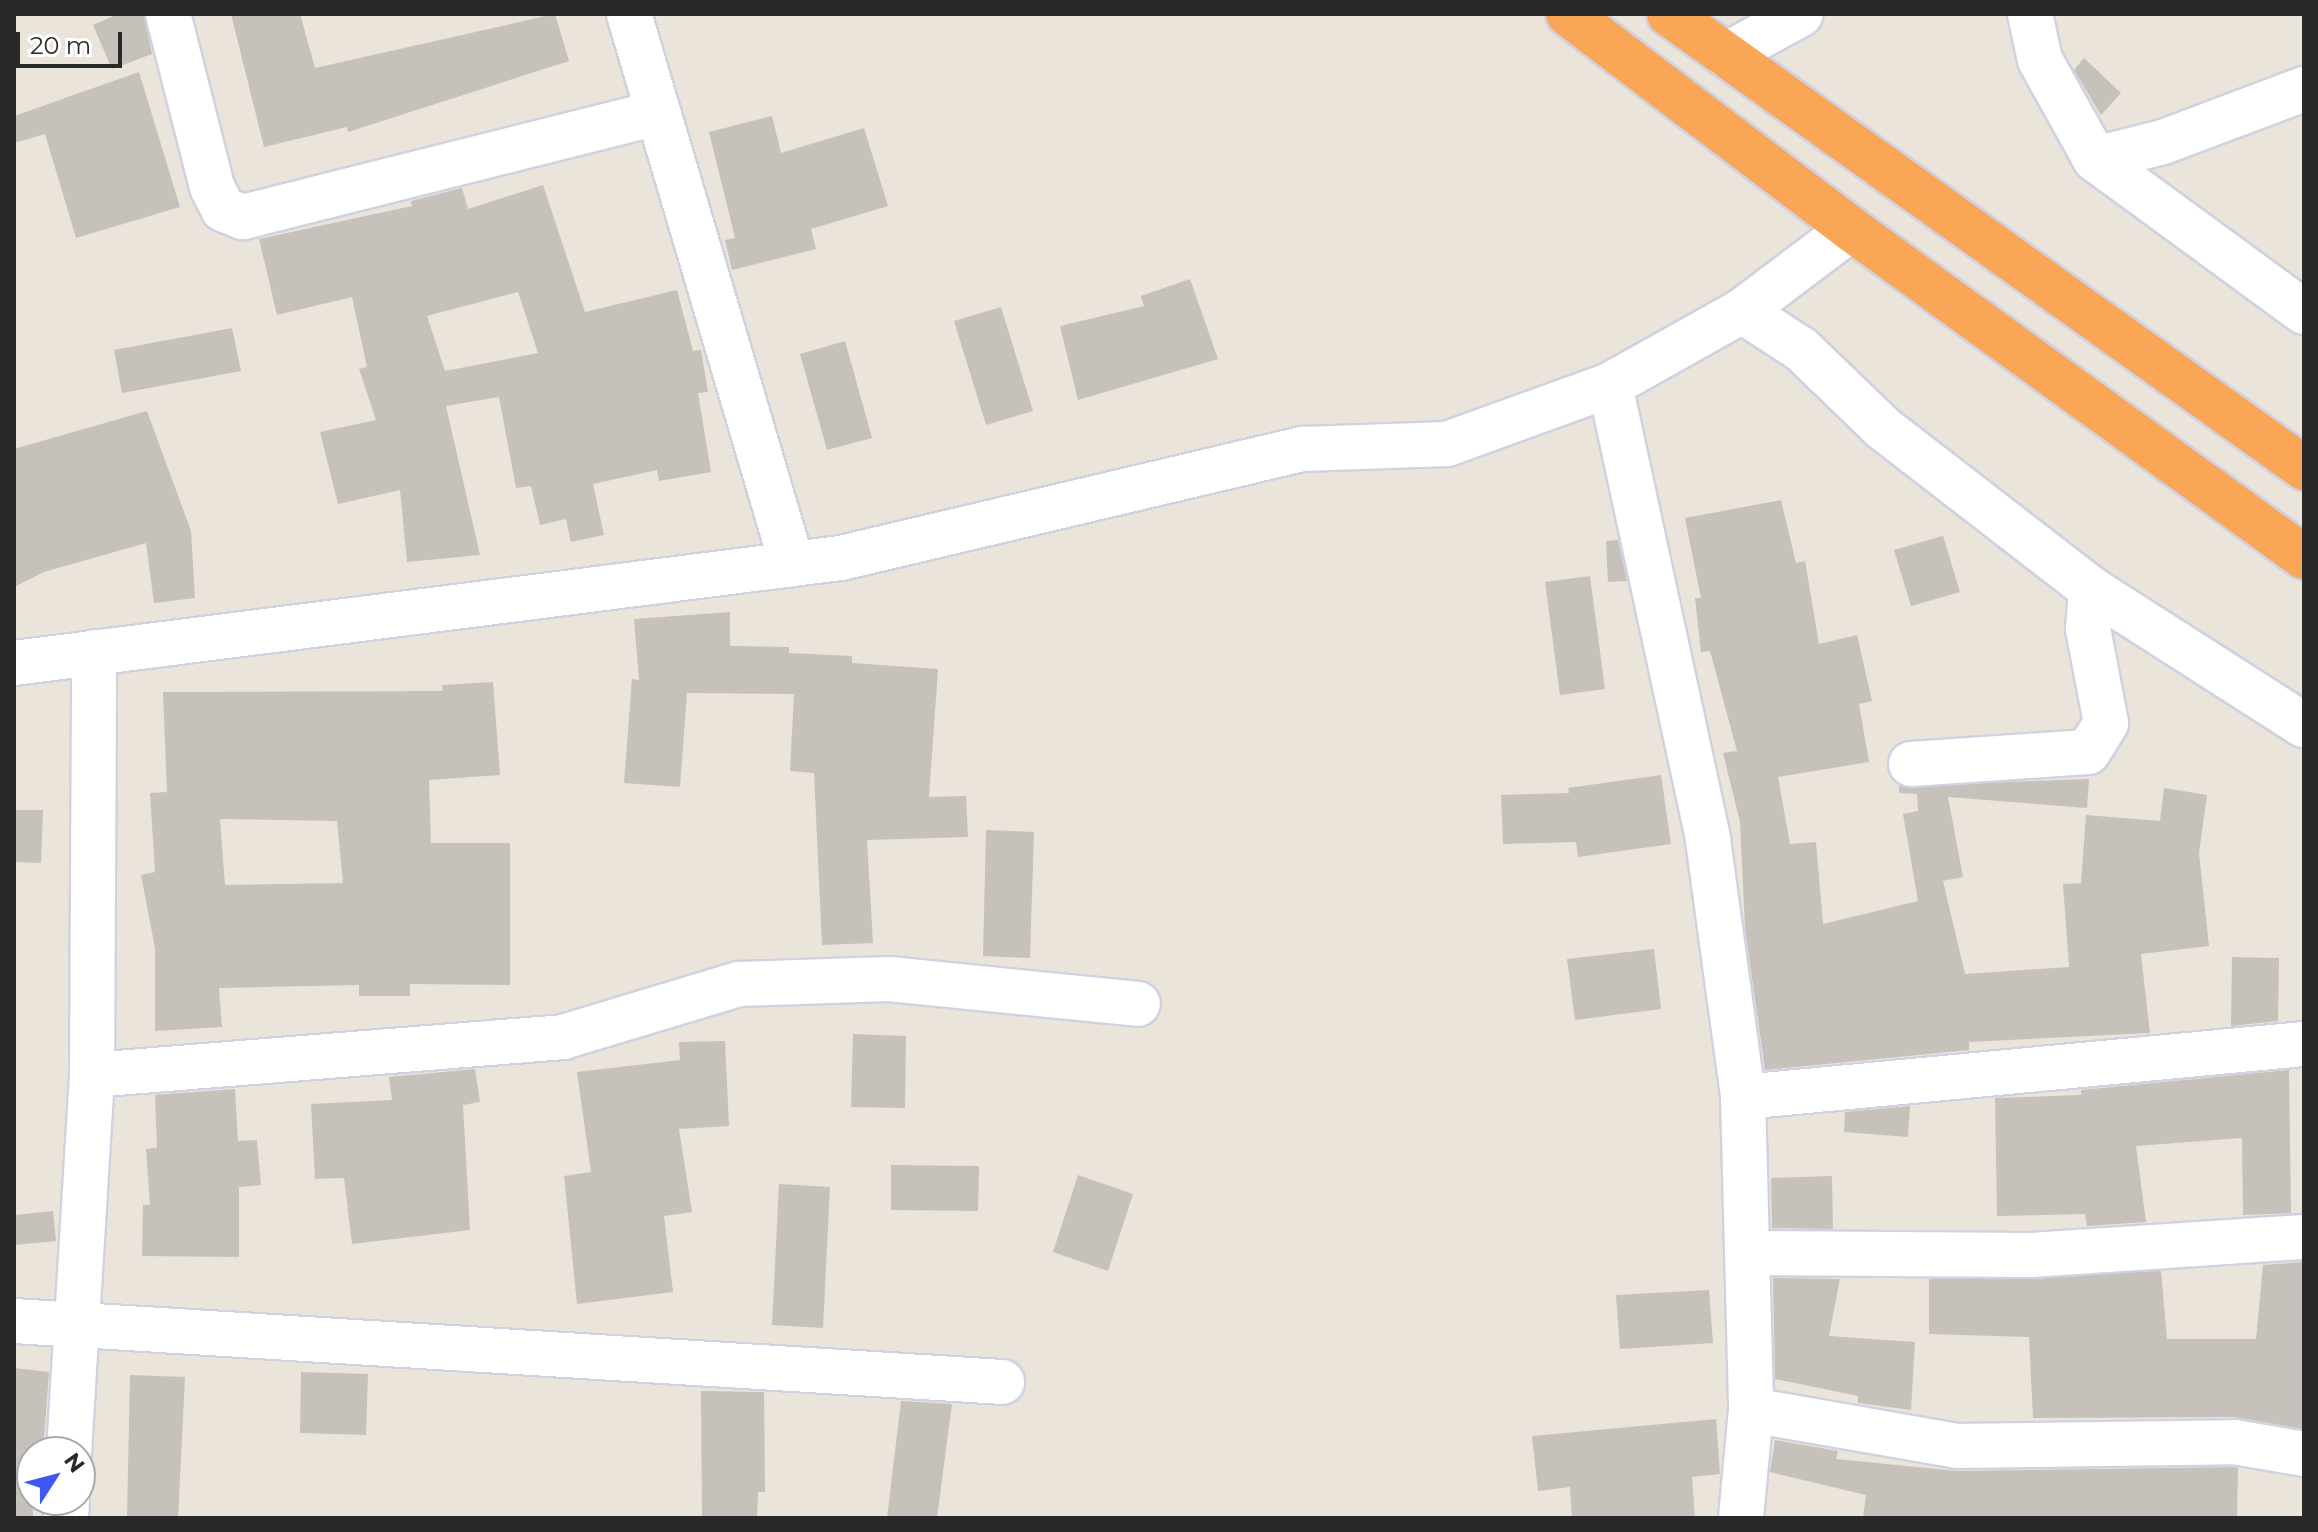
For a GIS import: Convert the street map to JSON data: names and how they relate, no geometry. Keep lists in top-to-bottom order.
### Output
{
  "scale_bar": "20 m",
  "north": "top right"
}
